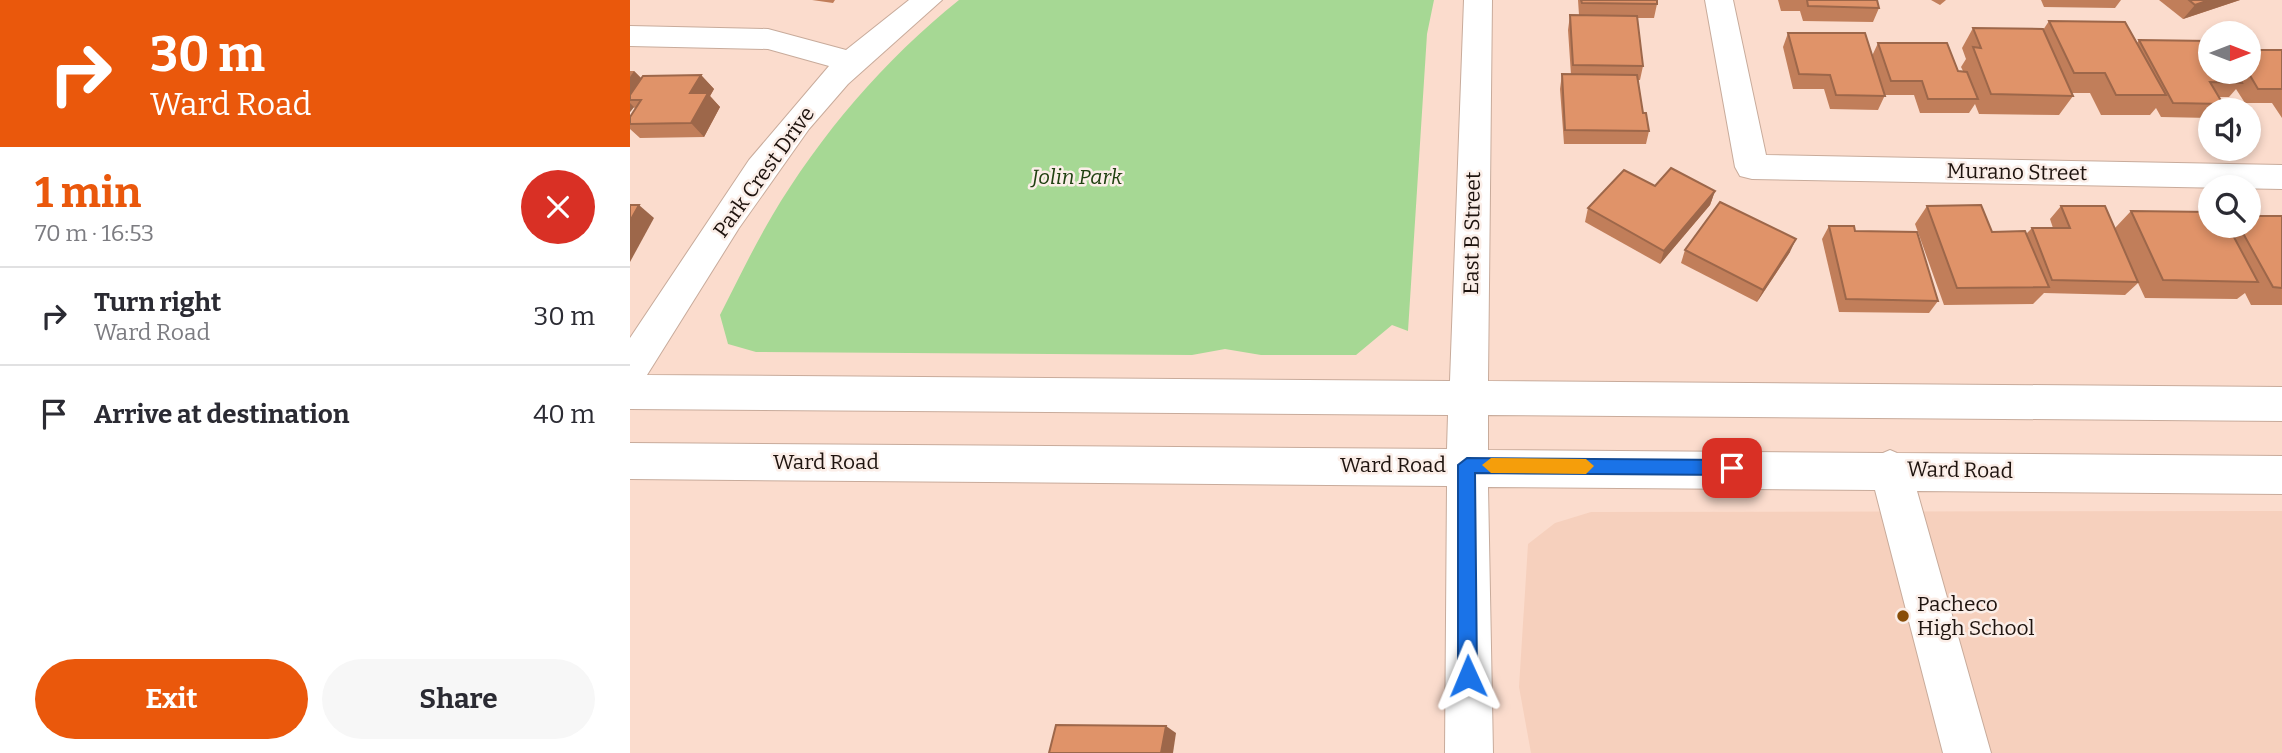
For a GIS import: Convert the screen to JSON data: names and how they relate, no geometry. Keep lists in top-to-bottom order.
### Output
{
  "streets": {
    "street": [
      "Park Crest Drive",
      "Murano Street",
      "East B Street",
      "Ward Road"
    ]
  },
  "crossings": [
    ["East B Street", "Ward Road"]
  ],
  "parks": ["Jolin Park"],
  "places": ["Pacheco High School"],
  "north": "right",
  "page": {
    "turn": ["30 m", "Ward Road"],
    "heading": ["1 min", "70 m · 16:53"],
    "list": [
      {
        "name": "Turn right",
        "note": "Ward Road",
        "value": "30 m"
      },
      {
        "name": "Arrive at destination",
        "value": "40 m"
      }
    ],
    "buttons": ["Exit", "Share"]
  }
}
